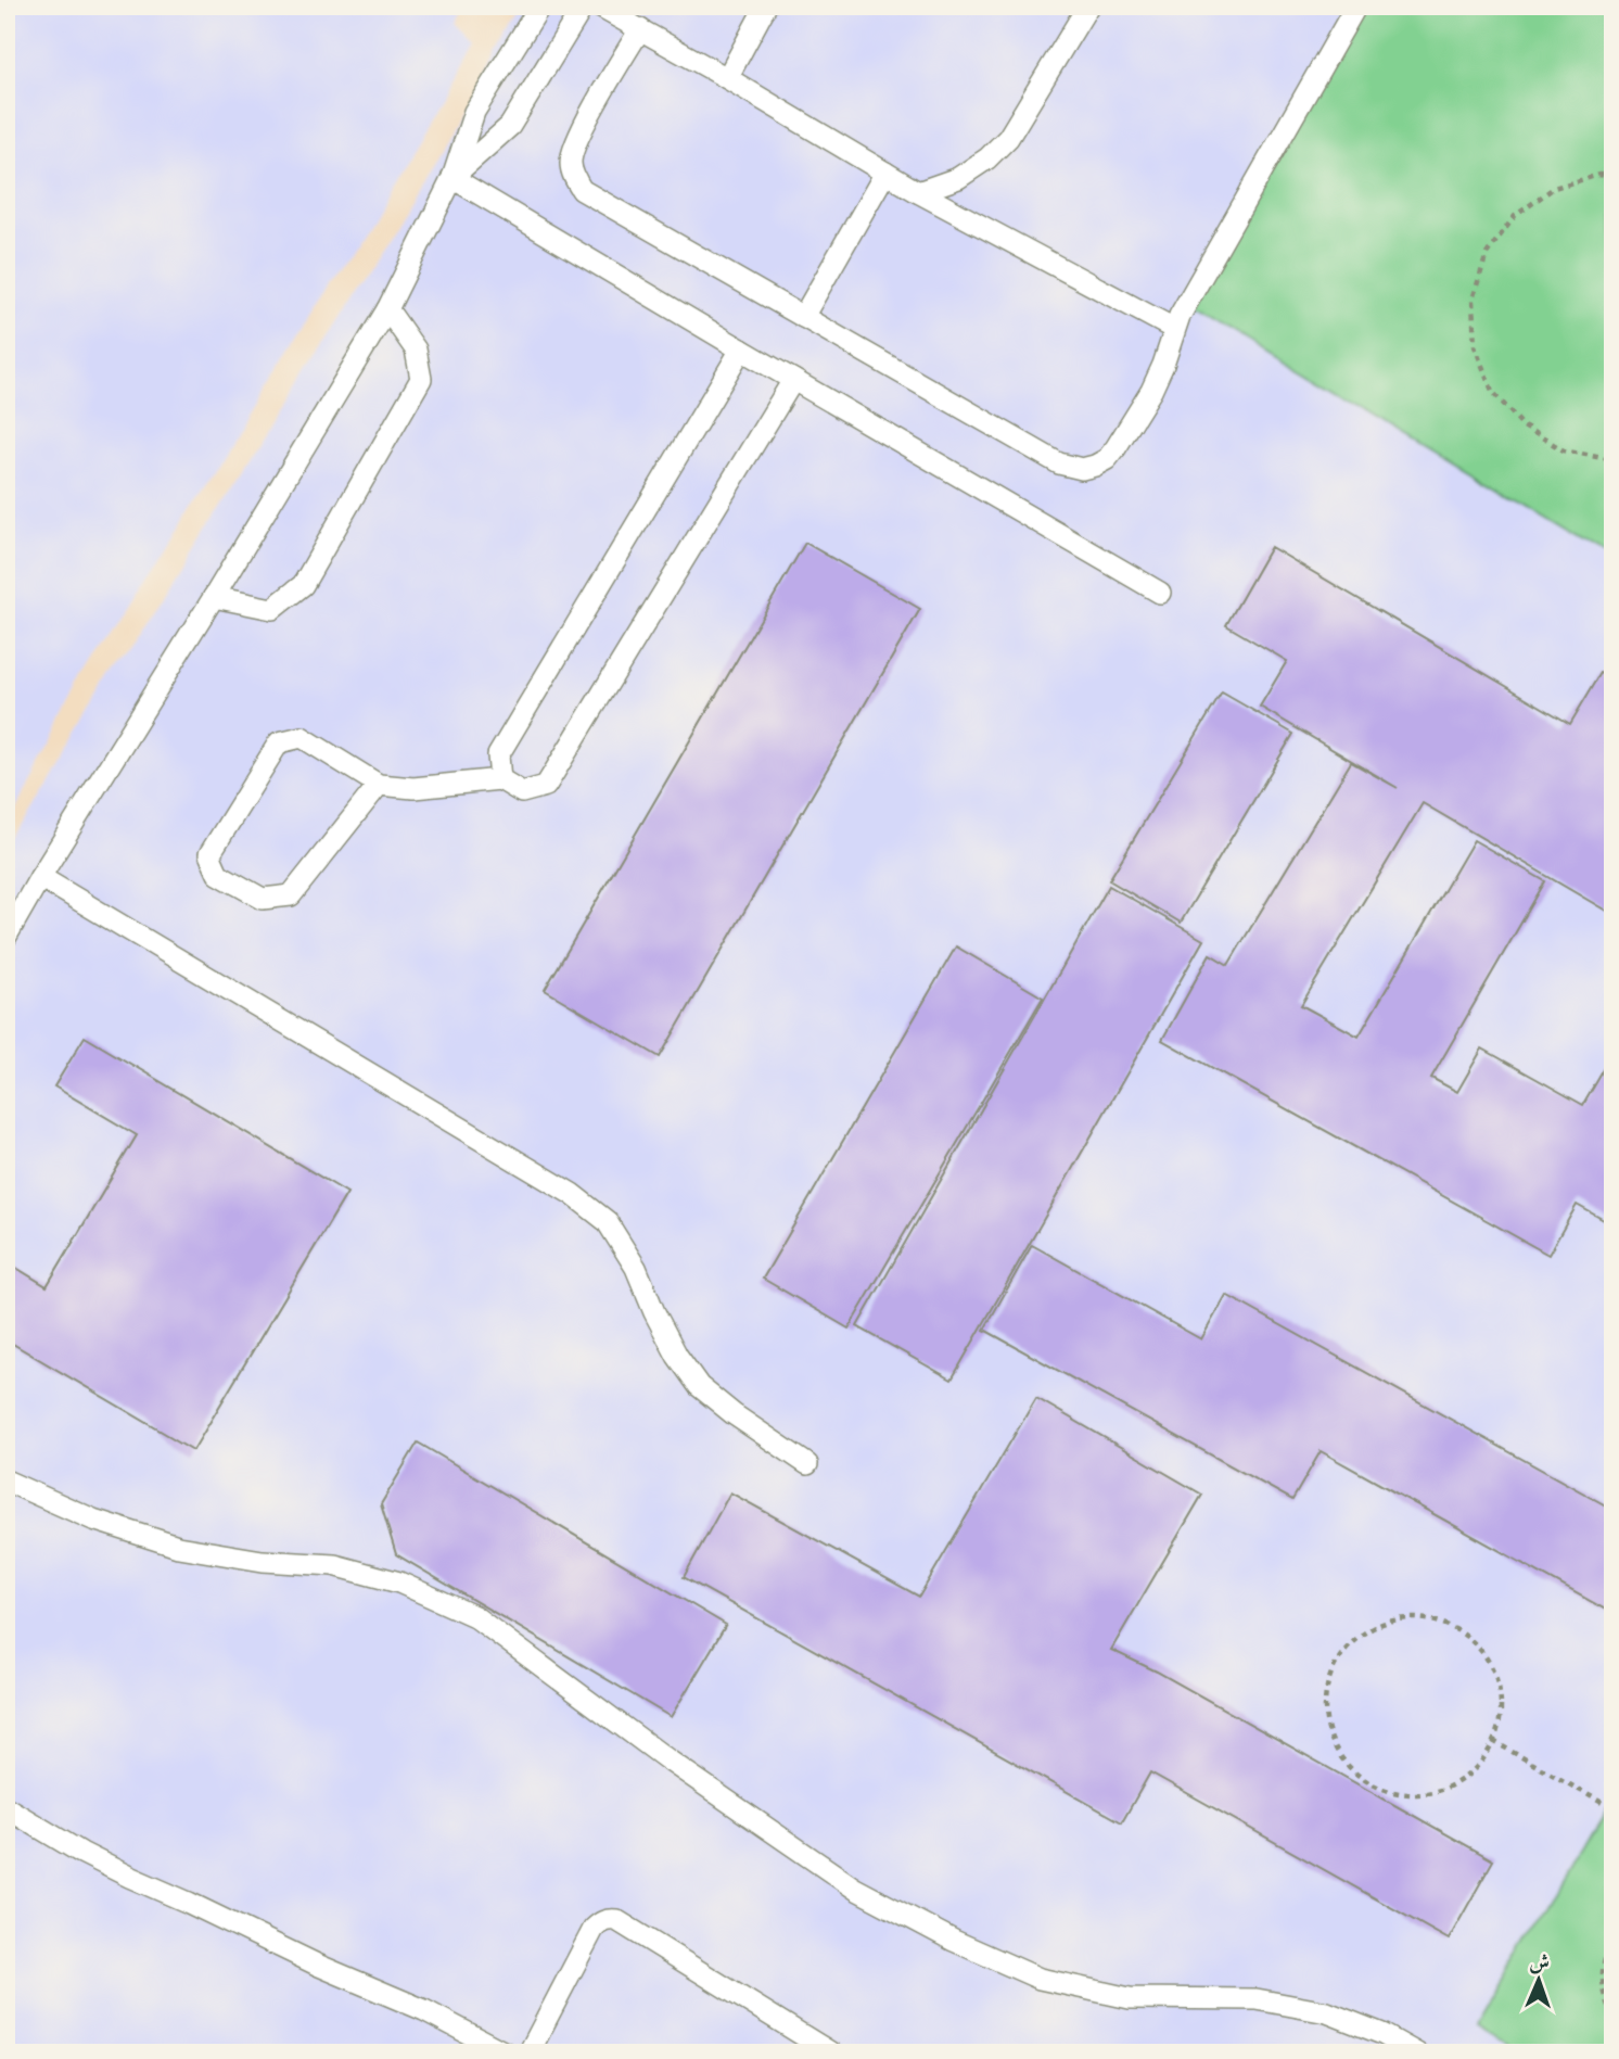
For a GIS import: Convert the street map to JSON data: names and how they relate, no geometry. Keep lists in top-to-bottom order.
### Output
{
  "north": "top"
}
